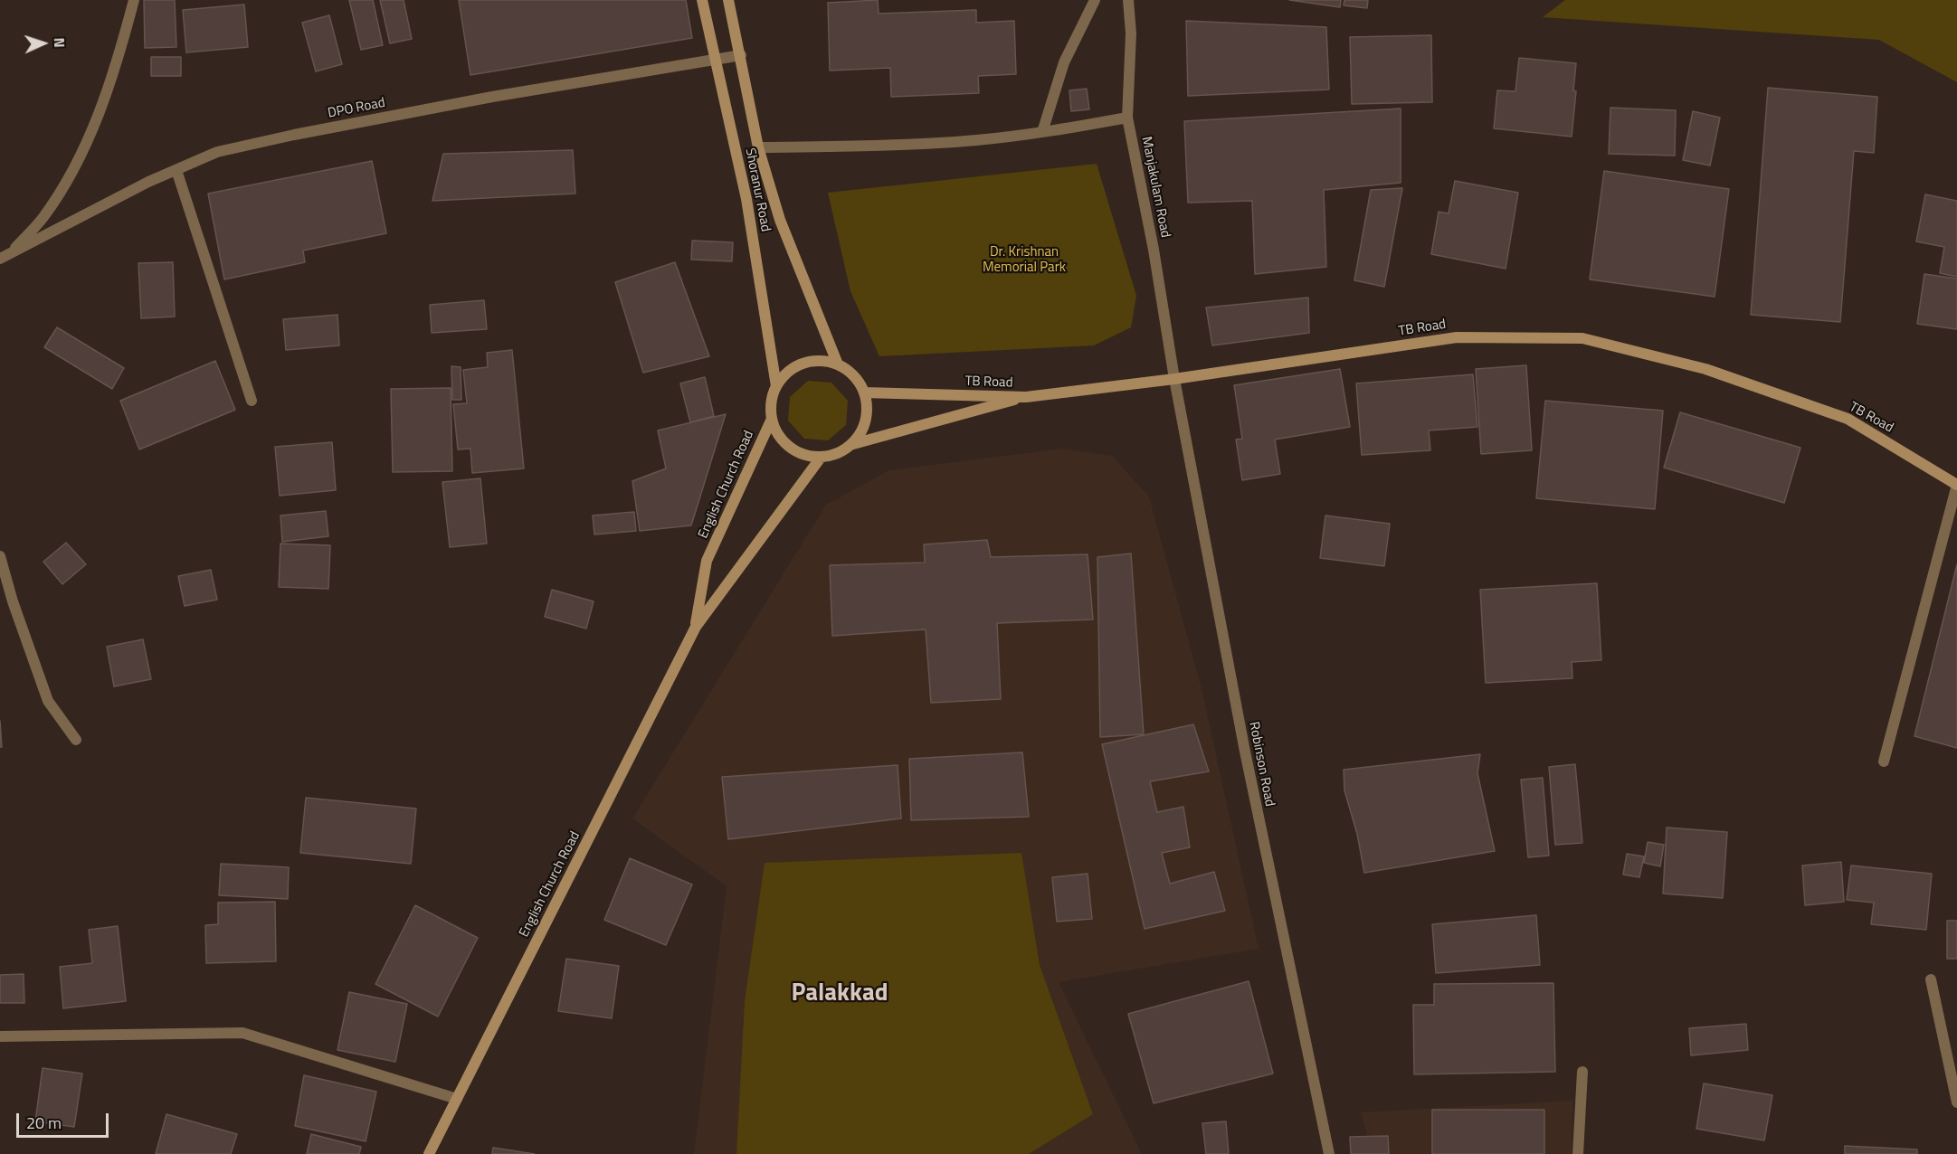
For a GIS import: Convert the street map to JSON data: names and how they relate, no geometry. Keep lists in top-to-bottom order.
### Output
{
  "streets": {
    "main road": ["Shoranur Road", "TB Road", "English Church Road"],
    "street": ["DPO Road", "Manjakulam Road", "Robinson Road"]
  },
  "crossings": [
    ["DPO Road", "Shoranur Road"],
    ["Manjakulam Road", "TB Road"],
    ["Manjakulam Road", "Robinson Road"],
    ["Shoranur Road", "TB Road"],
    ["Shoranur Road", "English Church Road"],
    ["TB Road", "English Church Road"],
    ["TB Road", "Robinson Road"]
  ],
  "districts": ["Palakkad"],
  "parks": ["Dr. Krishnan Memorial Park"],
  "scale_bar": "20 m",
  "north": "right"
}
